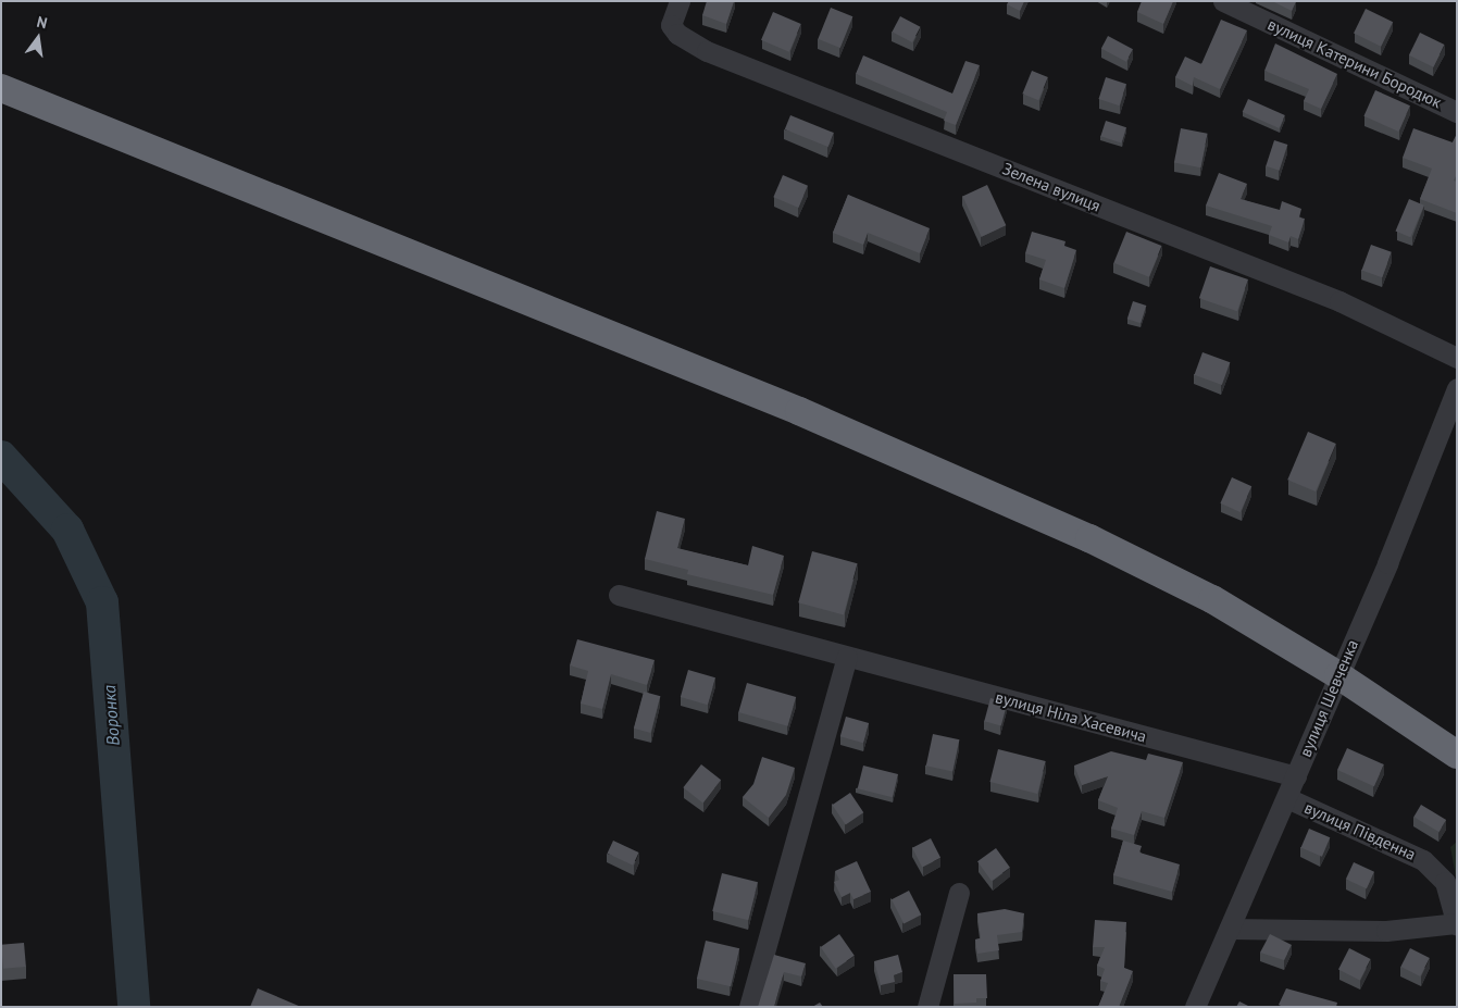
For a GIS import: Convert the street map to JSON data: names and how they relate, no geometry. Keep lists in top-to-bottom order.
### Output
{
  "streets": {
    "street": [
      "вулиця Катерини Бородюк",
      "Зелена вулиця",
      "вулиця Шевченка",
      "вулиця Ніла Хасевича",
      "вулиця Південна"
    ]
  },
  "crossings": [
    ["вулиця Шевченка", "вулиця Ніла Хасевича"],
    ["вулиця Шевченка", "вулиця Південна"]
  ],
  "water": ["Воронка"],
  "north": "top"
}
